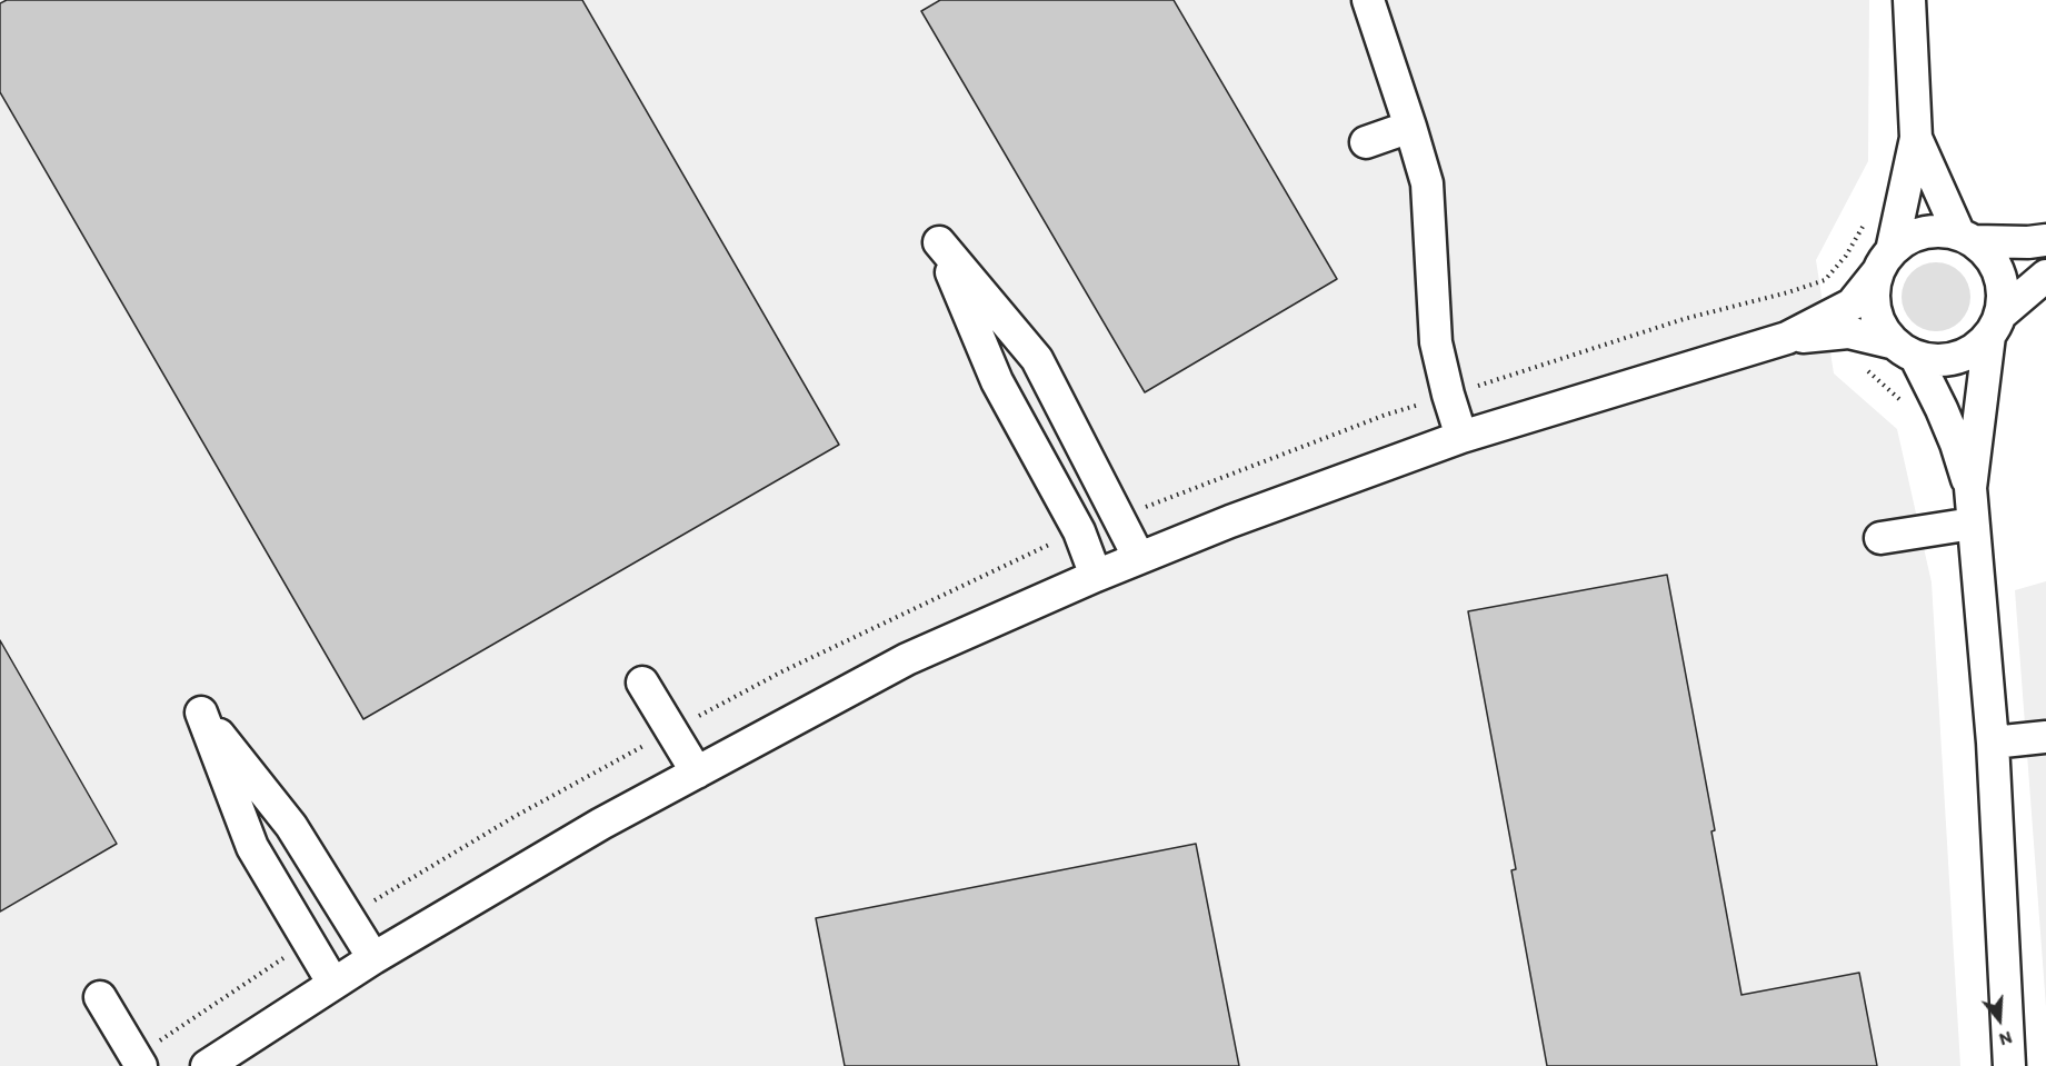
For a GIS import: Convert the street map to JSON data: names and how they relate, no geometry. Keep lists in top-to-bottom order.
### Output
{
  "north": "bottom"
}
